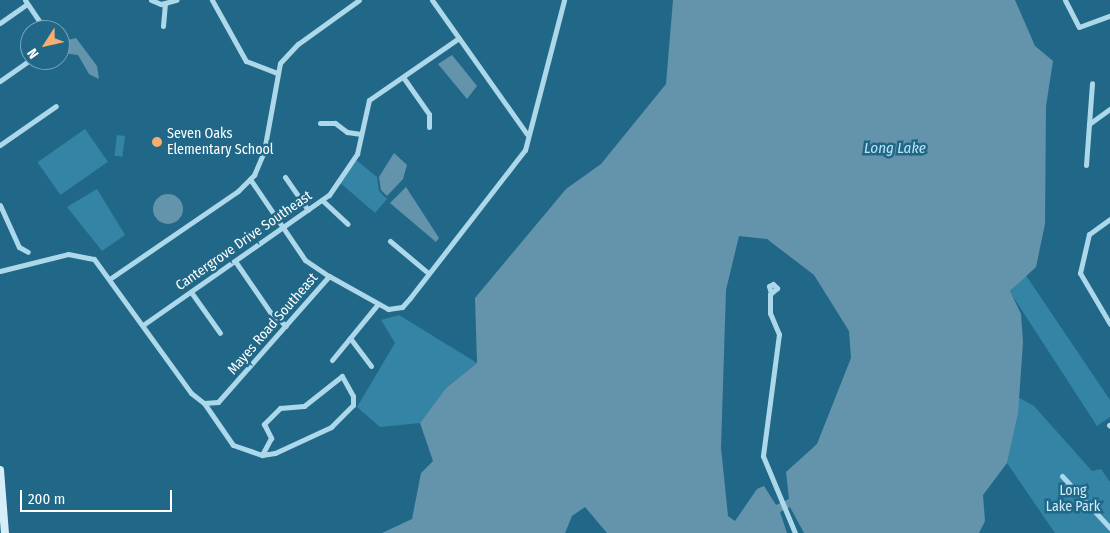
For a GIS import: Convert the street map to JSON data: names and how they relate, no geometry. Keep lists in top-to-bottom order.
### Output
{
  "streets": {
    "street": ["Cantergrove Drive Southeast", "Mayes Road Southeast"]
  },
  "water": ["Long Lake"],
  "parks": ["Long Lake Park"],
  "places": ["Seven Oaks Elementary School"],
  "scale_bar": "200 m",
  "north": "bottom left"
}
